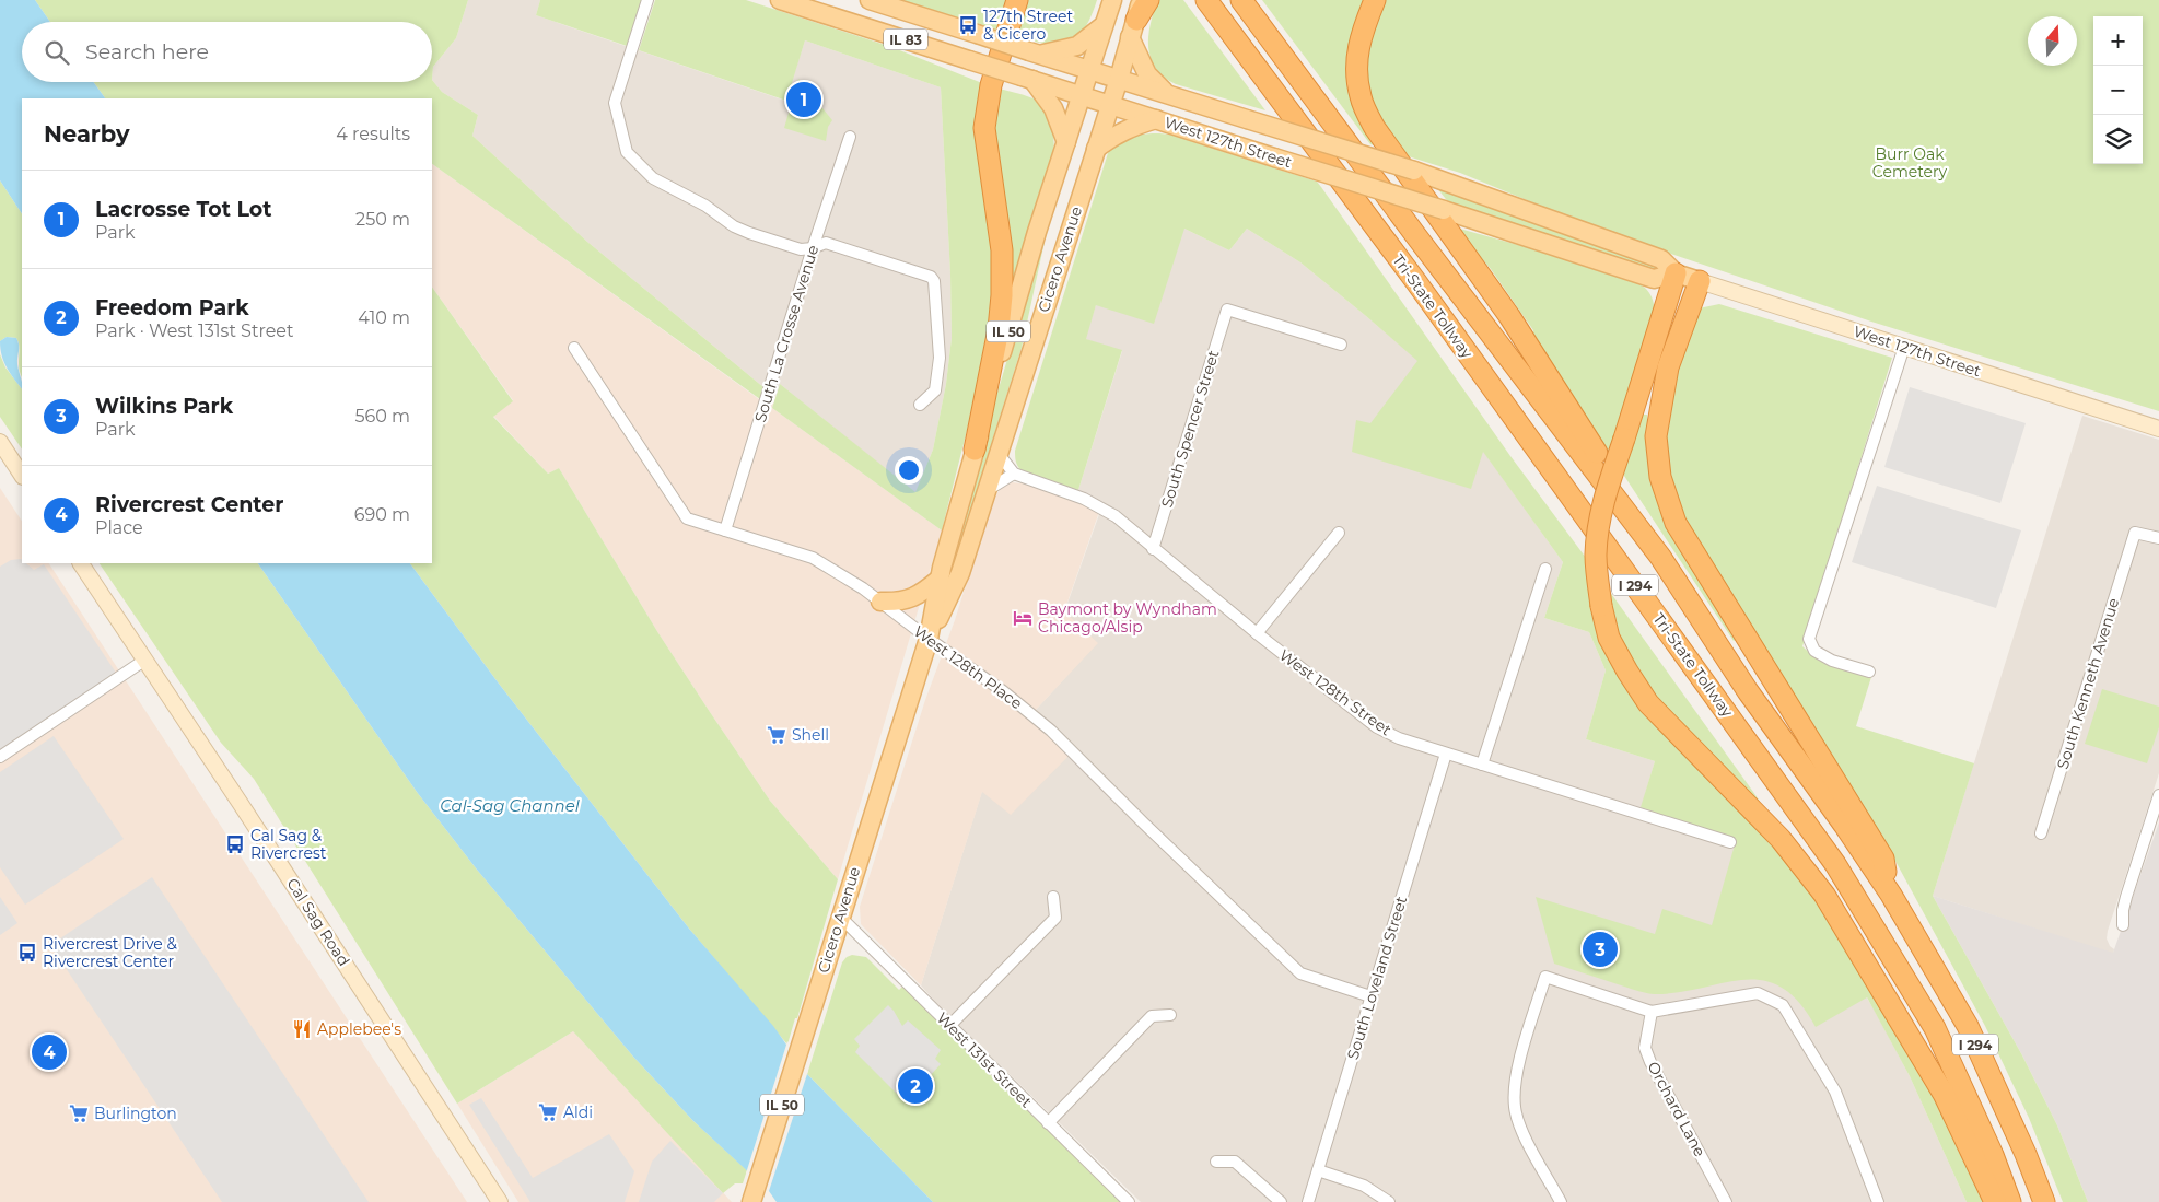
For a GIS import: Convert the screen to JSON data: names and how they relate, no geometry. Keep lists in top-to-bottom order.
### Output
{
  "streets": {
    "highway": ["Tri-State Tollway", "I 294"],
    "main road": [
      "IL 83",
      "West 127th Street",
      "Cicero Avenue",
      "IL 50",
      "Cal Sag Road"
    ],
    "street": [
      "South La Crosse Avenue",
      "South Spencer Street",
      "West 128th Place",
      "South Kenneth Avenue",
      "West 128th Street",
      "South Loveland Street",
      "West 131st Street",
      "Orchard Lane"
    ]
  },
  "crossings": [
    ["West 127th Street", "Cicero Avenue"],
    ["Cicero Avenue", "West 128th Place"],
    ["Cicero Avenue", "West 131st Street"],
    ["South La Crosse Avenue", "West 128th Place"],
    ["South Spencer Street", "West 128th Street"],
    ["West 128th Place", "South Loveland Street"],
    ["West 128th Street", "South Loveland Street"]
  ],
  "water": ["Cal-Sag Channel"],
  "parks": ["Burr Oak Cemetery"],
  "places": {
    "bus stop": ["127th Street & Cicero", "Cal Sag & Rivercrest", "Rivercrest Drive & Rivercrest Center"],
    "hotel": ["Baymont by Wyndham Chicago/Alsip"],
    "supermarket": ["Shell", "Aldi", "Burlington"],
    "restaurant": ["Applebee's"]
  },
  "north": "top",
  "page": {
    "map_buttons": ["+", "−"],
    "search": "Search here",
    "pins": [
      "1",
      "3",
      "4",
      "2"
    ],
    "heading": ["Nearby", "4 results"],
    "list": [
      {
        "mark": "1",
        "name": "Lacrosse Tot Lot",
        "note": "Park",
        "value": "250 m"
      },
      {
        "mark": "2",
        "name": "Freedom Park",
        "note": "Park · West 131st Street",
        "value": "410 m"
      },
      {
        "mark": "3",
        "name": "Wilkins Park",
        "note": "Park",
        "value": "560 m"
      },
      {
        "mark": "4",
        "name": "Rivercrest Center",
        "note": "Place",
        "value": "690 m"
      }
    ]
  }
}
